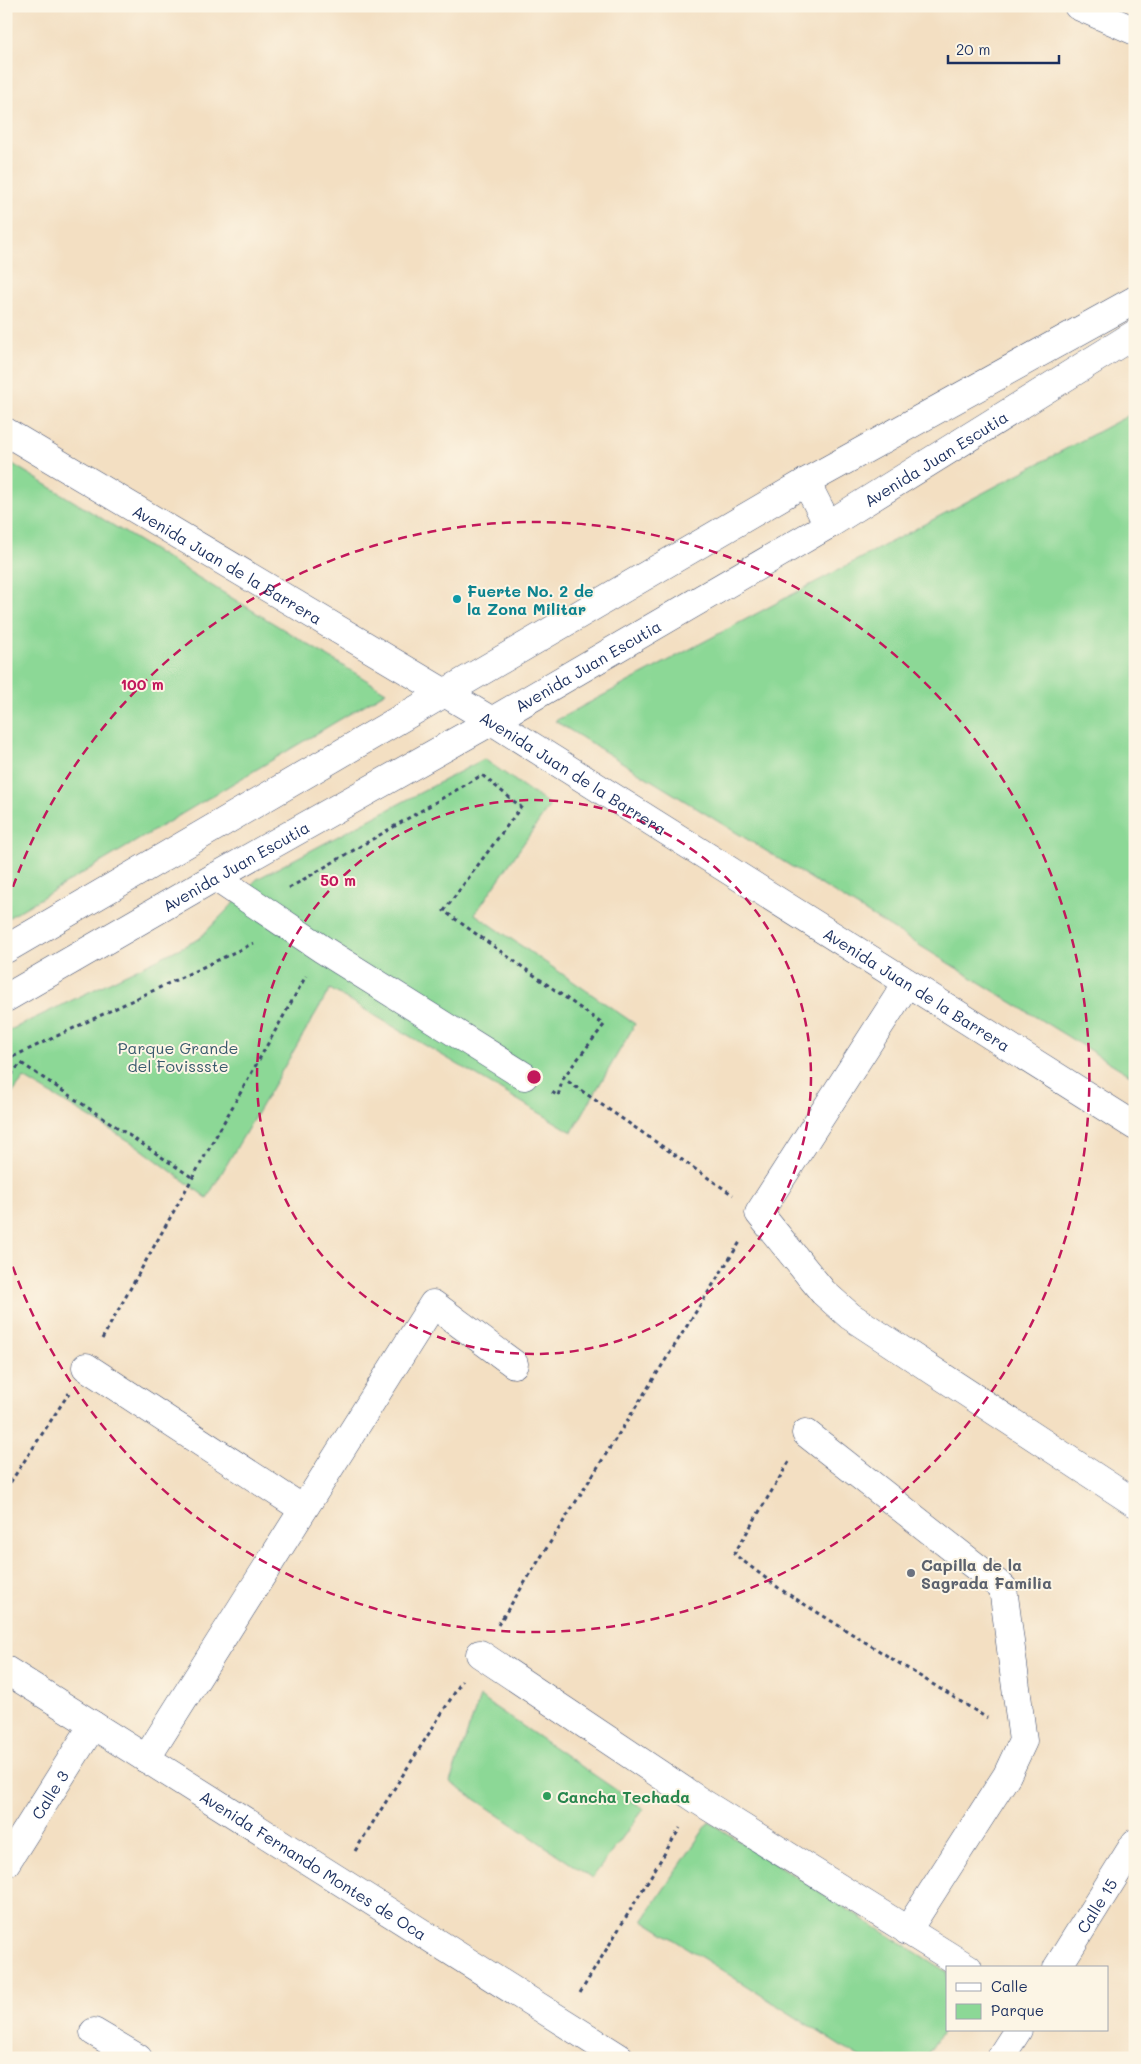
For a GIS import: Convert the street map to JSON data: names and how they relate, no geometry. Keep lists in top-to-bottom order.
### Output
{
  "streets": {
    "street": [
      "Avenida Juan Escutia",
      "Avenida Juan de la Barrera",
      "Calle 3",
      "Avenida Fernando Montes de Oca",
      "Calle 15"
    ]
  },
  "crossings": [
    ["Avenida Juan Escutia", "Avenida Juan de la Barrera"],
    ["Calle 3", "Avenida Fernando Montes de Oca"]
  ],
  "parks": ["Parque Grande del Fovissste"],
  "places": ["Fuerte No. 2 de la Zona Militar", "Capilla de la Sagrada Familia", "Cancha Techada"],
  "legend": ["Calle", "Parque"],
  "scale_bar": "20 m",
  "rings": ["100 m", "50 m"]
}
